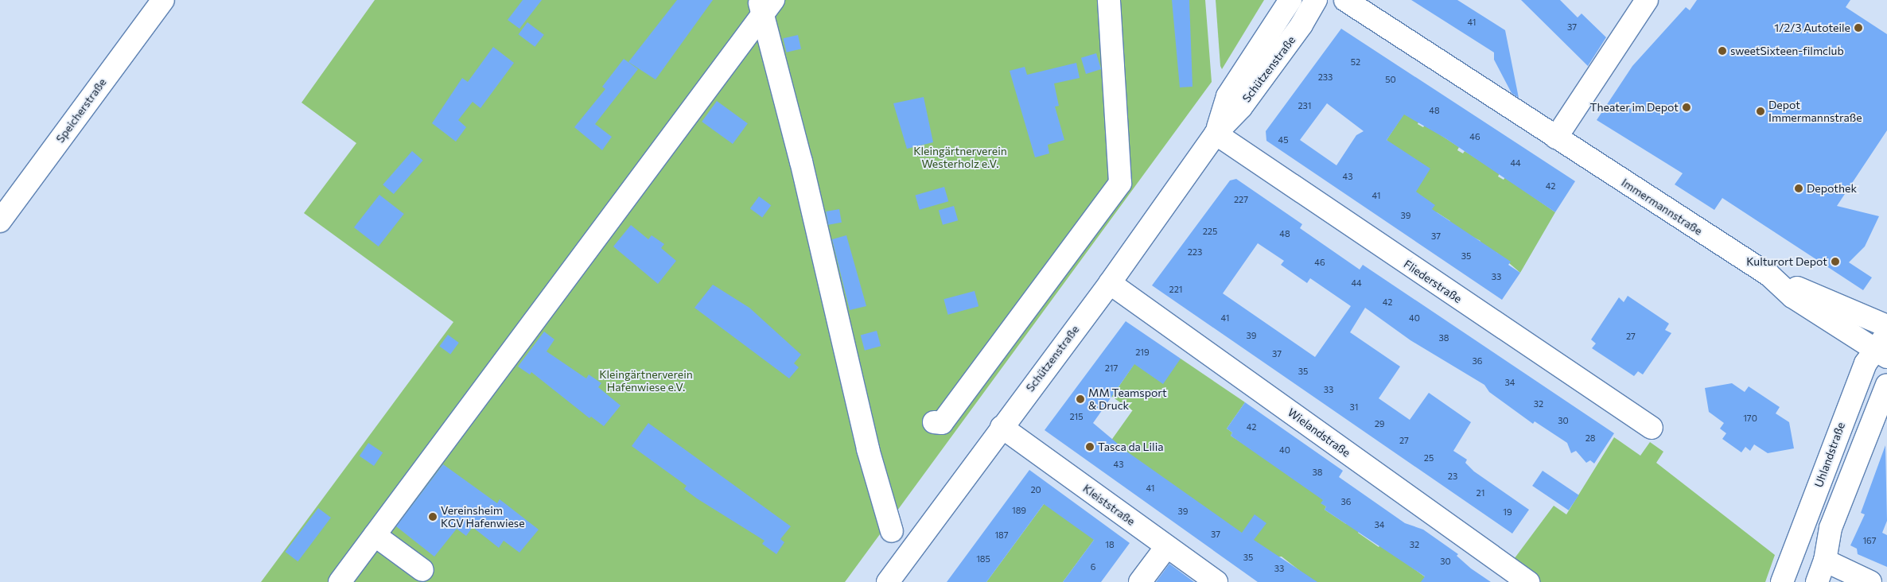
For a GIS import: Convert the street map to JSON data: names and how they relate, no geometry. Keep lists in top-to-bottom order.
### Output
{
  "streets": {
    "street": [
      "Schützenstraße",
      "Speicherstraße",
      "Immermannstraße",
      "Fliederstraße",
      "Wielandstraße",
      "Uhlandstraße",
      "Kleiststraße"
    ]
  },
  "crossings": [
    ["Schützenstraße", "Fliederstraße"],
    ["Schützenstraße", "Wielandstraße"],
    ["Schützenstraße", "Kleiststraße"],
    ["Immermannstraße", "Uhlandstraße"]
  ],
  "parks": ["Kleingärtnerverein Westerholz e.V.", "Kleingärtnerverein Hafenwiese e.V."],
  "places": [
    "1/2/3 Autoteile",
    "sweetSixteen-filmclub",
    "Theater im Depot",
    "Depot Immermannstraße",
    "Depothek",
    "Kulturort Depot",
    "MM Teamsport & Druck",
    "Tasca da Lilia",
    "Vereinsheim KGV Hafenwiese"
  ],
  "house_numbers": [
    "41",
    "37",
    "52",
    "233",
    "50",
    "231",
    "48",
    "46",
    "45",
    "44",
    "43",
    "42",
    "41",
    "227",
    "39",
    "225",
    "48",
    "37",
    "223",
    "35",
    "46",
    "33",
    "44",
    "221",
    "42",
    "41",
    "40",
    "39",
    "27",
    "38",
    "219",
    "37",
    "36",
    "217",
    "35",
    "34",
    "33",
    "32",
    "31",
    "215",
    "170",
    "30",
    "29",
    "42",
    "28",
    "27",
    "40",
    "25",
    "43",
    "38",
    "23",
    "41",
    "20",
    "21",
    "36",
    "189",
    "39",
    "19",
    "34",
    "37",
    "187",
    "167",
    "18",
    "32",
    "35",
    "185",
    "30",
    "6",
    "33"
  ]
}
